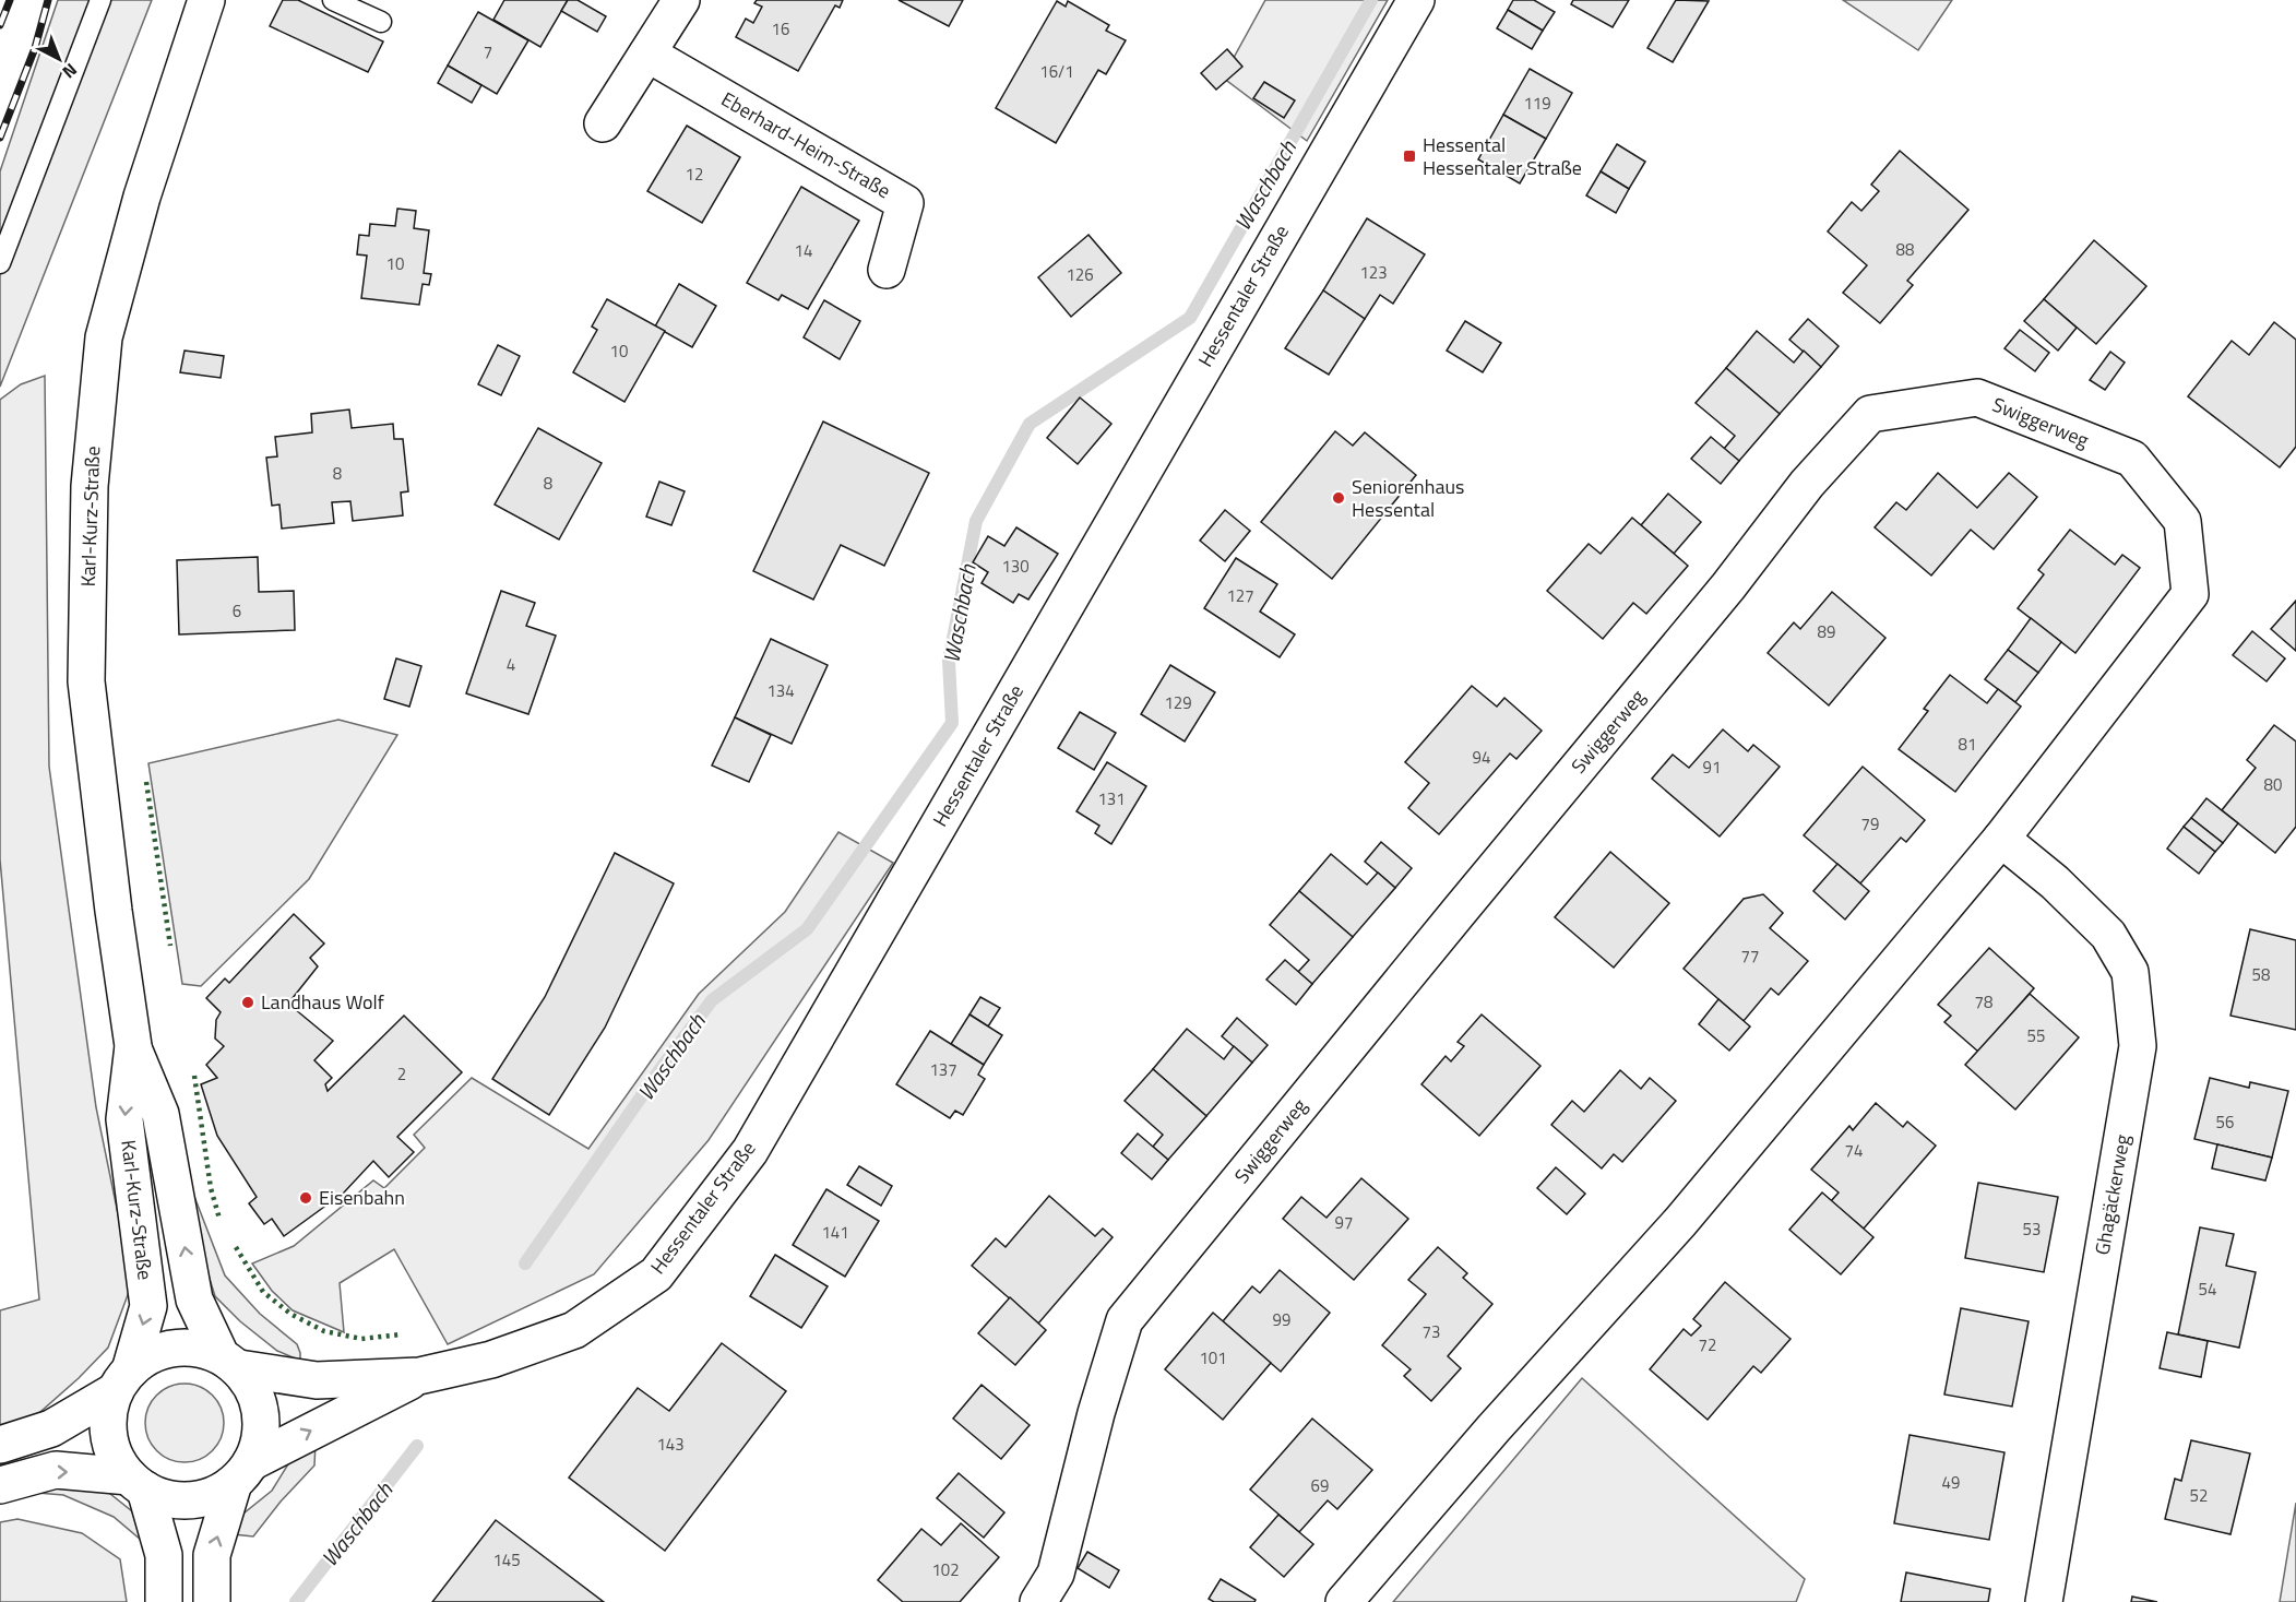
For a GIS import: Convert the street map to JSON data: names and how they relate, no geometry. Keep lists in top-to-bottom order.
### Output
{
  "streets": {
    "street": [
      "Eberhard-Heim-Straße",
      "Hessentaler Straße",
      "Swiggerweg",
      "Karl-Kurz-Straße",
      "Ghagäckerweg"
    ]
  },
  "crossings": [
    ["Hessentaler Straße", "Karl-Kurz-Straße"],
    ["Swiggerweg", "Ghagäckerweg"]
  ],
  "water": ["Waschbach"],
  "places": {
    "transit": ["Hessental Hessentaler Straße"],
    "other": ["Seniorenhaus Hessental", "Landhaus Wolf", "Eisenbahn"]
  },
  "house_numbers": [
    "16",
    "7",
    "16/1",
    "119",
    "12",
    "88",
    "14",
    "10",
    "123",
    "126",
    "10",
    "8",
    "8",
    "130",
    "127",
    "6",
    "89",
    "4",
    "134",
    "129",
    "81",
    "94",
    "91",
    "80",
    "131",
    "79",
    "77",
    "58",
    "78",
    "55",
    "137",
    "2",
    "56",
    "74",
    "97",
    "53",
    "141",
    "54",
    "99",
    "73",
    "72",
    "101",
    "143",
    "49",
    "69",
    "52",
    "145",
    "102"
  ],
  "north": "bottom right"
}
